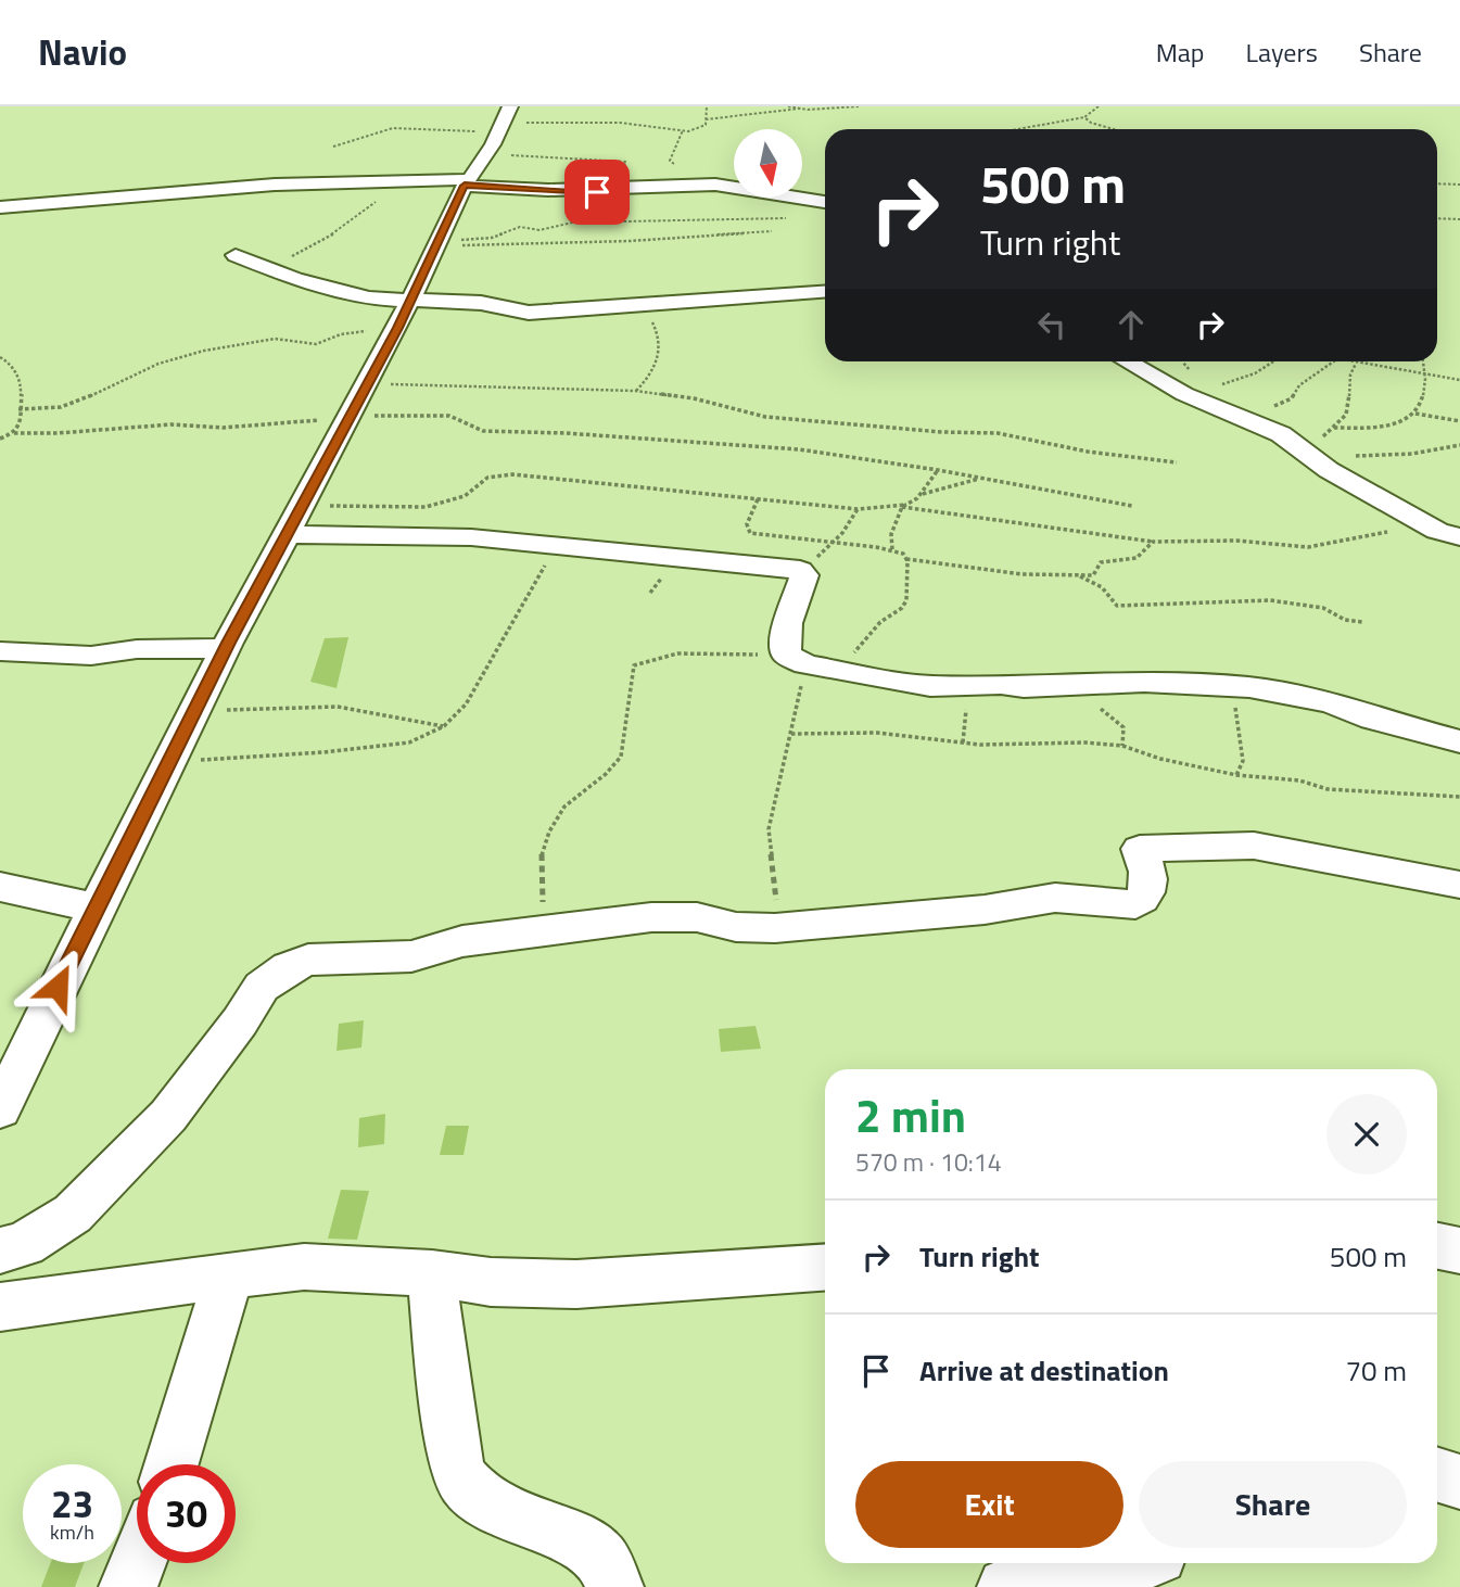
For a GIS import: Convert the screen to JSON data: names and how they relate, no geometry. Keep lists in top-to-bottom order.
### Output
{
  "north": "bottom",
  "page": {
    "header": "Navio",
    "nav": ["Map", "Layers", "Share"],
    "turn": ["500 m", "Turn right"],
    "heading": ["2 min", "570 m · 10:14"],
    "list": [
      {
        "name": "Turn right",
        "value": "500 m"
      },
      {
        "name": "Arrive at destination",
        "value": "70 m"
      }
    ],
    "buttons": ["Exit", "Share"],
    "speed": "23 km/h",
    "limit": "30"
  }
}
